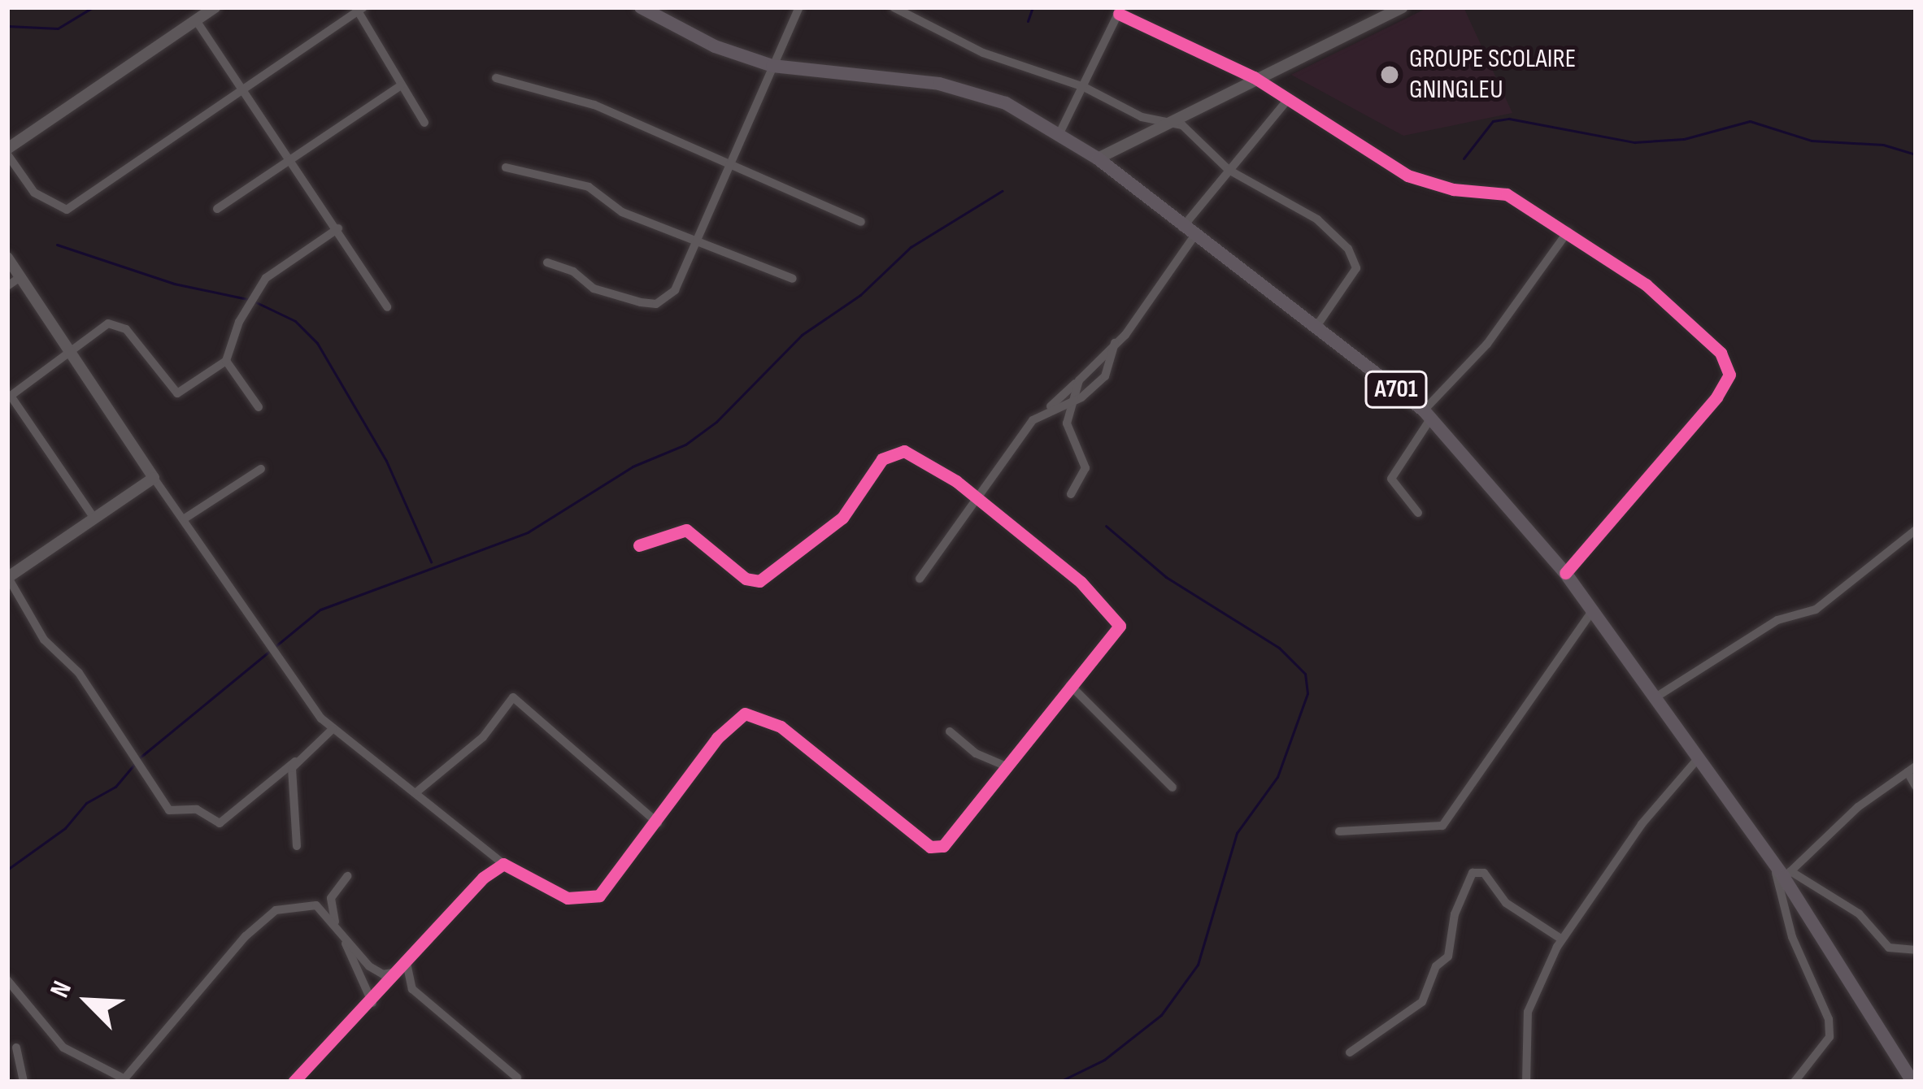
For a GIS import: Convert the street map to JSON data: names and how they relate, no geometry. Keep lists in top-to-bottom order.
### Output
{
  "streets": {
    "main road": ["A701"]
  },
  "places": ["GROUPE SCOLAIRE GNINGLEU"],
  "north": "top left"
}
